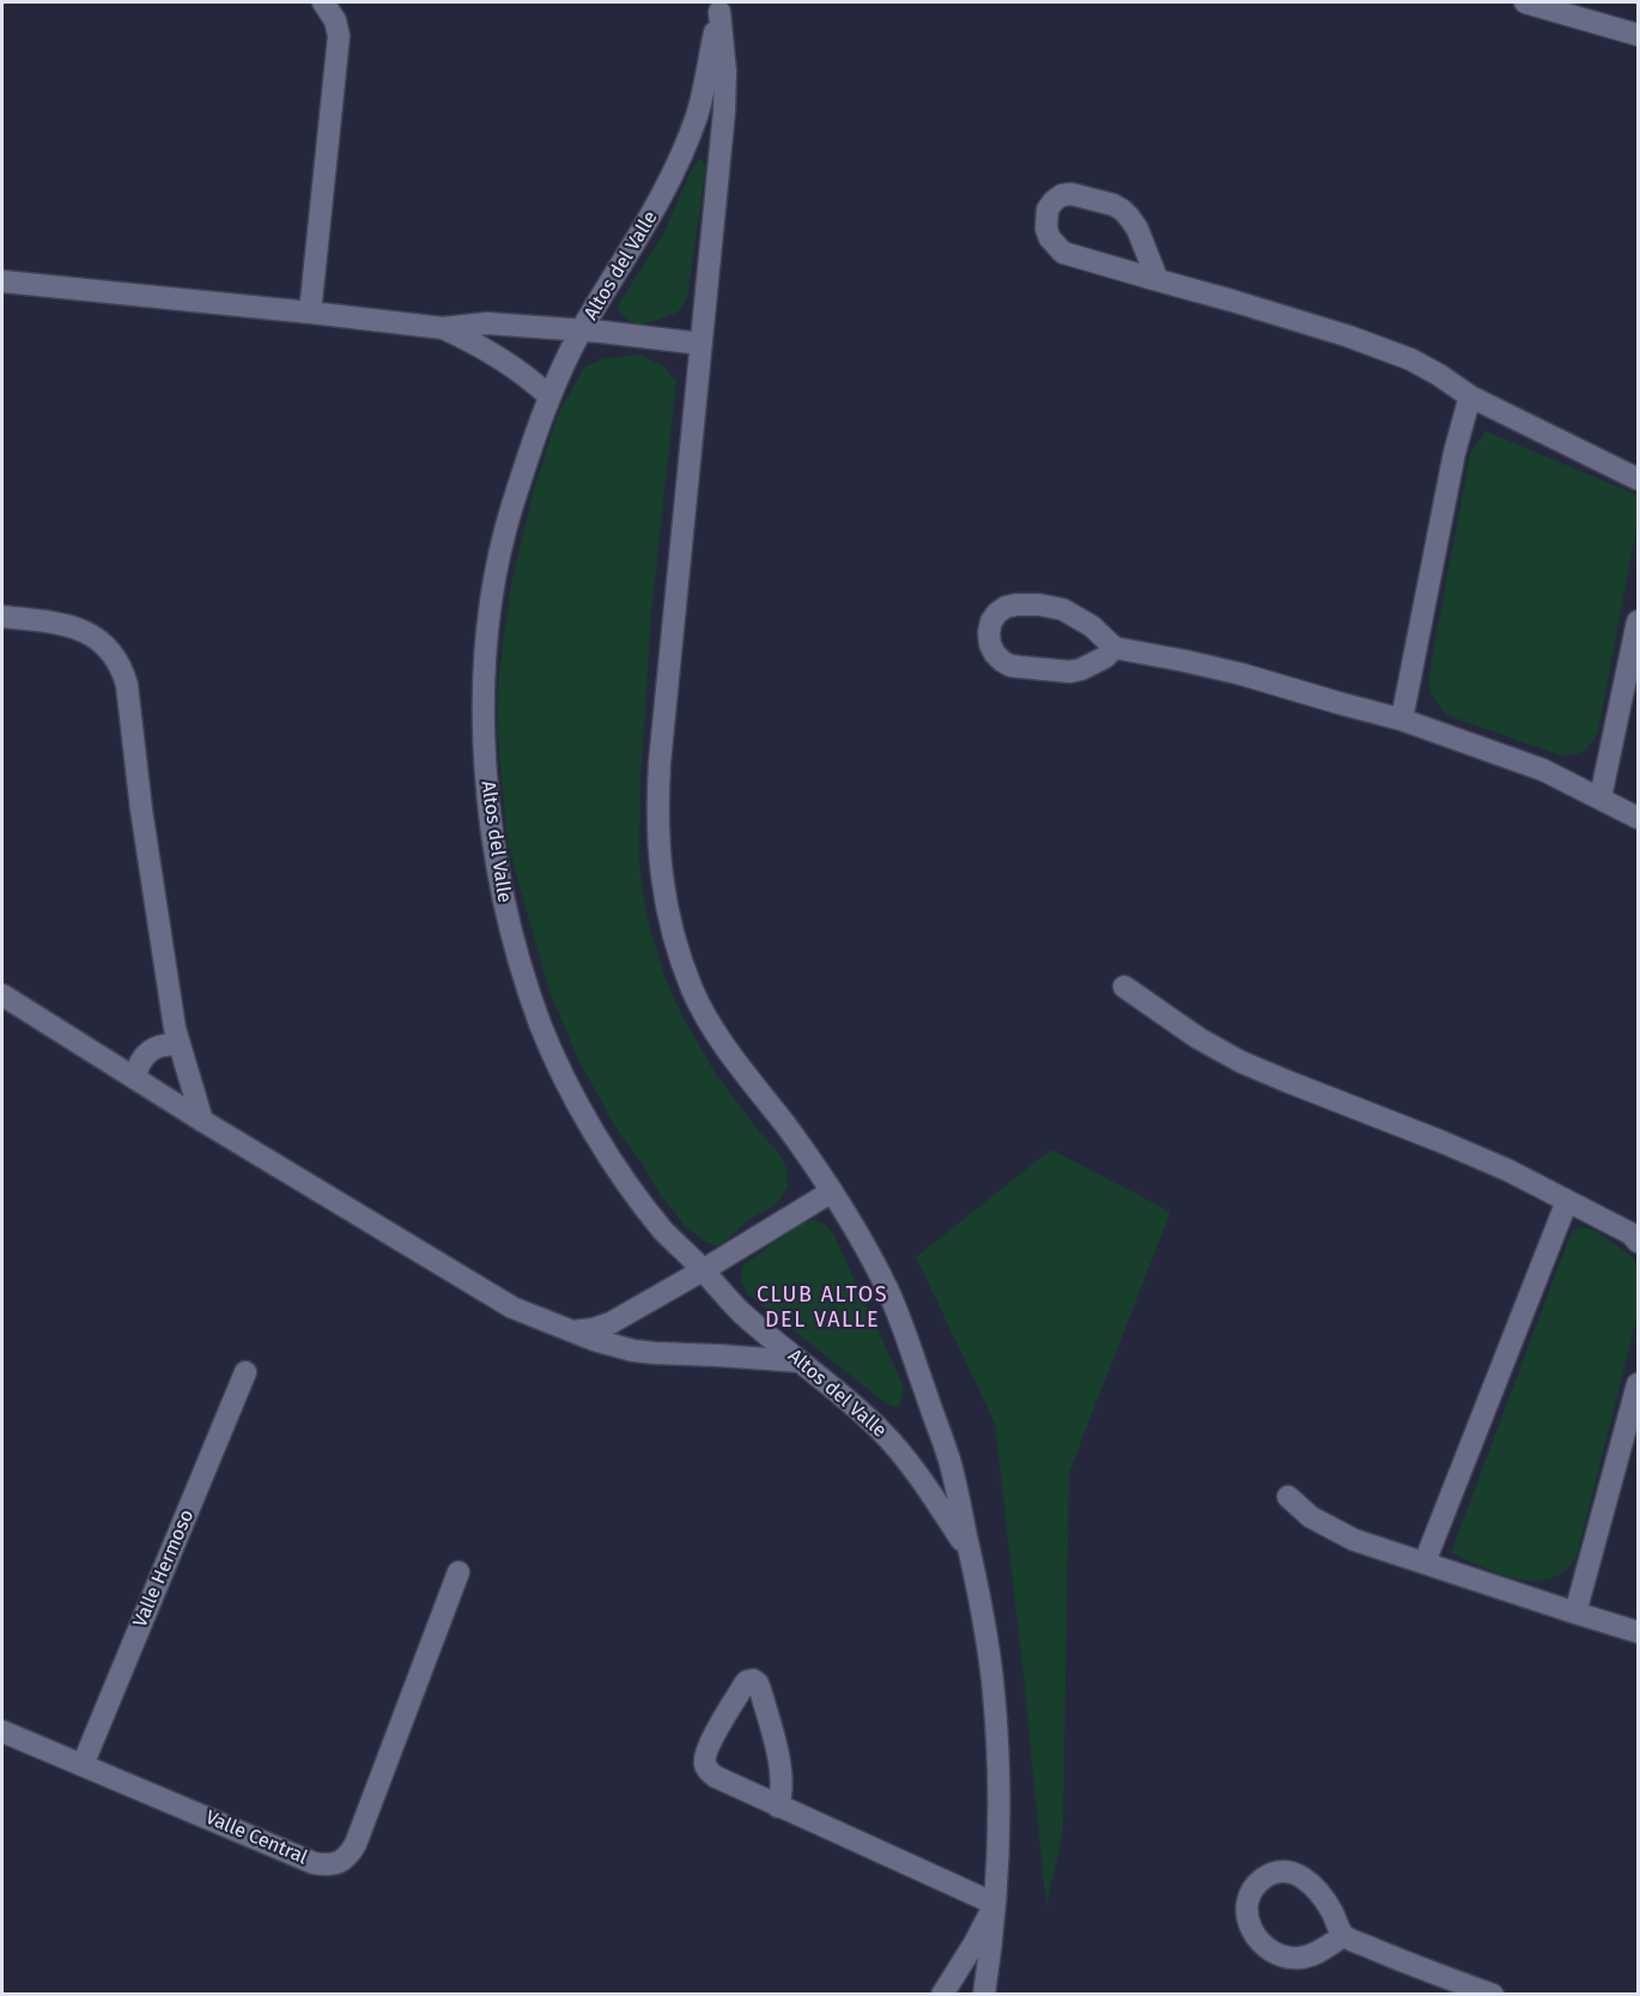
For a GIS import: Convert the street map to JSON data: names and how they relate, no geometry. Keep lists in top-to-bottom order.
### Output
{
  "streets": {
    "street": ["Altos del Valle", "Valle Hermoso", "Valle Central"]
  },
  "crossings": [
    ["Valle Hermoso", "Valle Central"]
  ],
  "districts": ["CLUB ALTOS DEL VALLE"]
}
